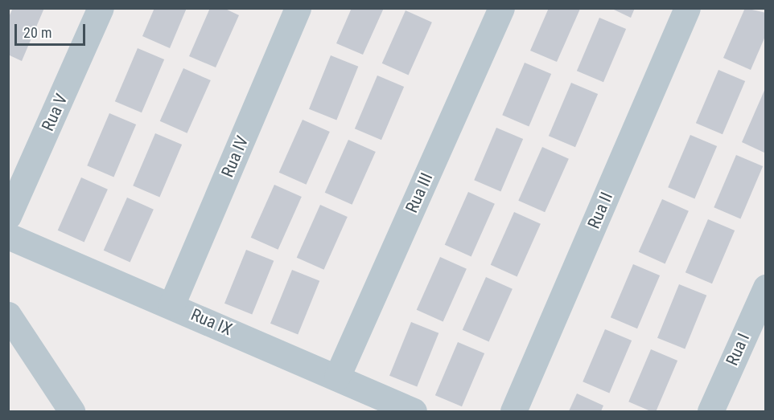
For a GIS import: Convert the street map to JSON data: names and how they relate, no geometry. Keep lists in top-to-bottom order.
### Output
{
  "streets": {
    "street": [
      "Rua V",
      "Rua IV",
      "Rua III",
      "Rua II",
      "Rua IX",
      "Rua I"
    ]
  },
  "crossings": [
    ["Rua IV", "Rua IX"],
    ["Rua III", "Rua IX"]
  ],
  "scale_bar": "20 m"
}
